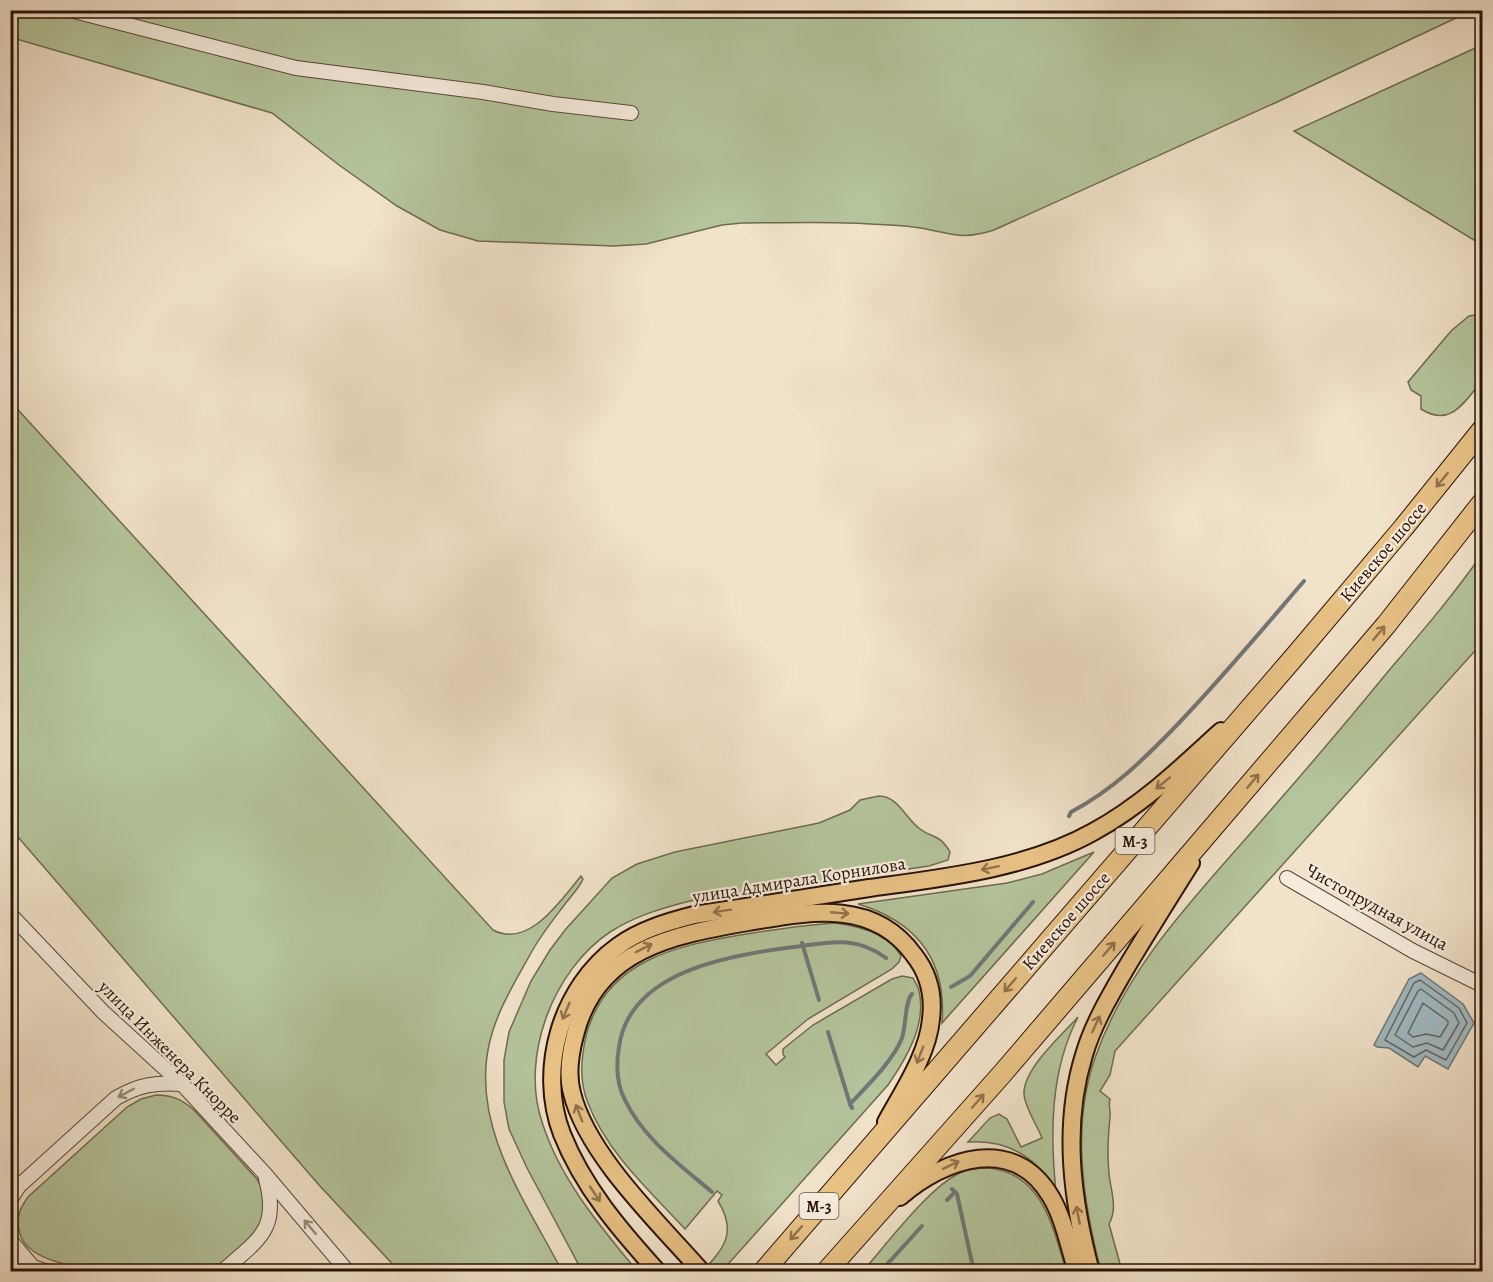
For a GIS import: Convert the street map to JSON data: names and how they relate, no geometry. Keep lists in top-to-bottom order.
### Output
{
  "streets": {
    "highway": ["Киевское шоссе", "М-3"],
    "main road": ["улица Адмирала Корнилова"],
    "street": ["Чистопрудная улица", "улица Инженера Кнорре"]
  },
  "crossings": [
    ["Киевское шоссе", "улица Адмирала Корнилова"]
  ]
}
